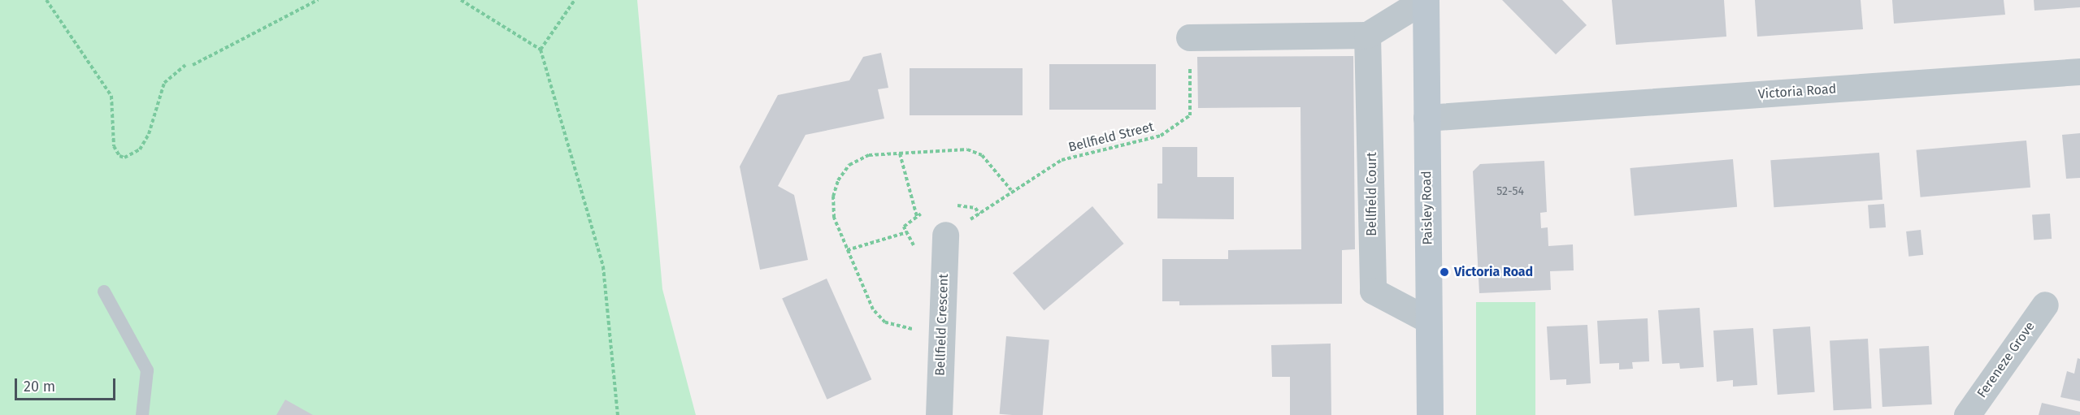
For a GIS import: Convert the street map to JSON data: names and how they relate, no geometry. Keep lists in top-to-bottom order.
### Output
{
  "streets": {
    "main road": ["Paisley Road"],
    "street": [
      "Victoria Road",
      "Bellfield Court",
      "Bellfield Crescent",
      "Fereneze Grove"
    ],
    "path": ["Bellfield Street"]
  },
  "crossings": [
    ["Victoria Road", "Paisley Road"],
    ["Bellfield Street", "Bellfield Crescent"],
    ["Bellfield Court", "Paisley Road"]
  ],
  "places": ["Victoria Road"],
  "house_numbers": ["52-54"],
  "scale_bar": "20 m"
}
